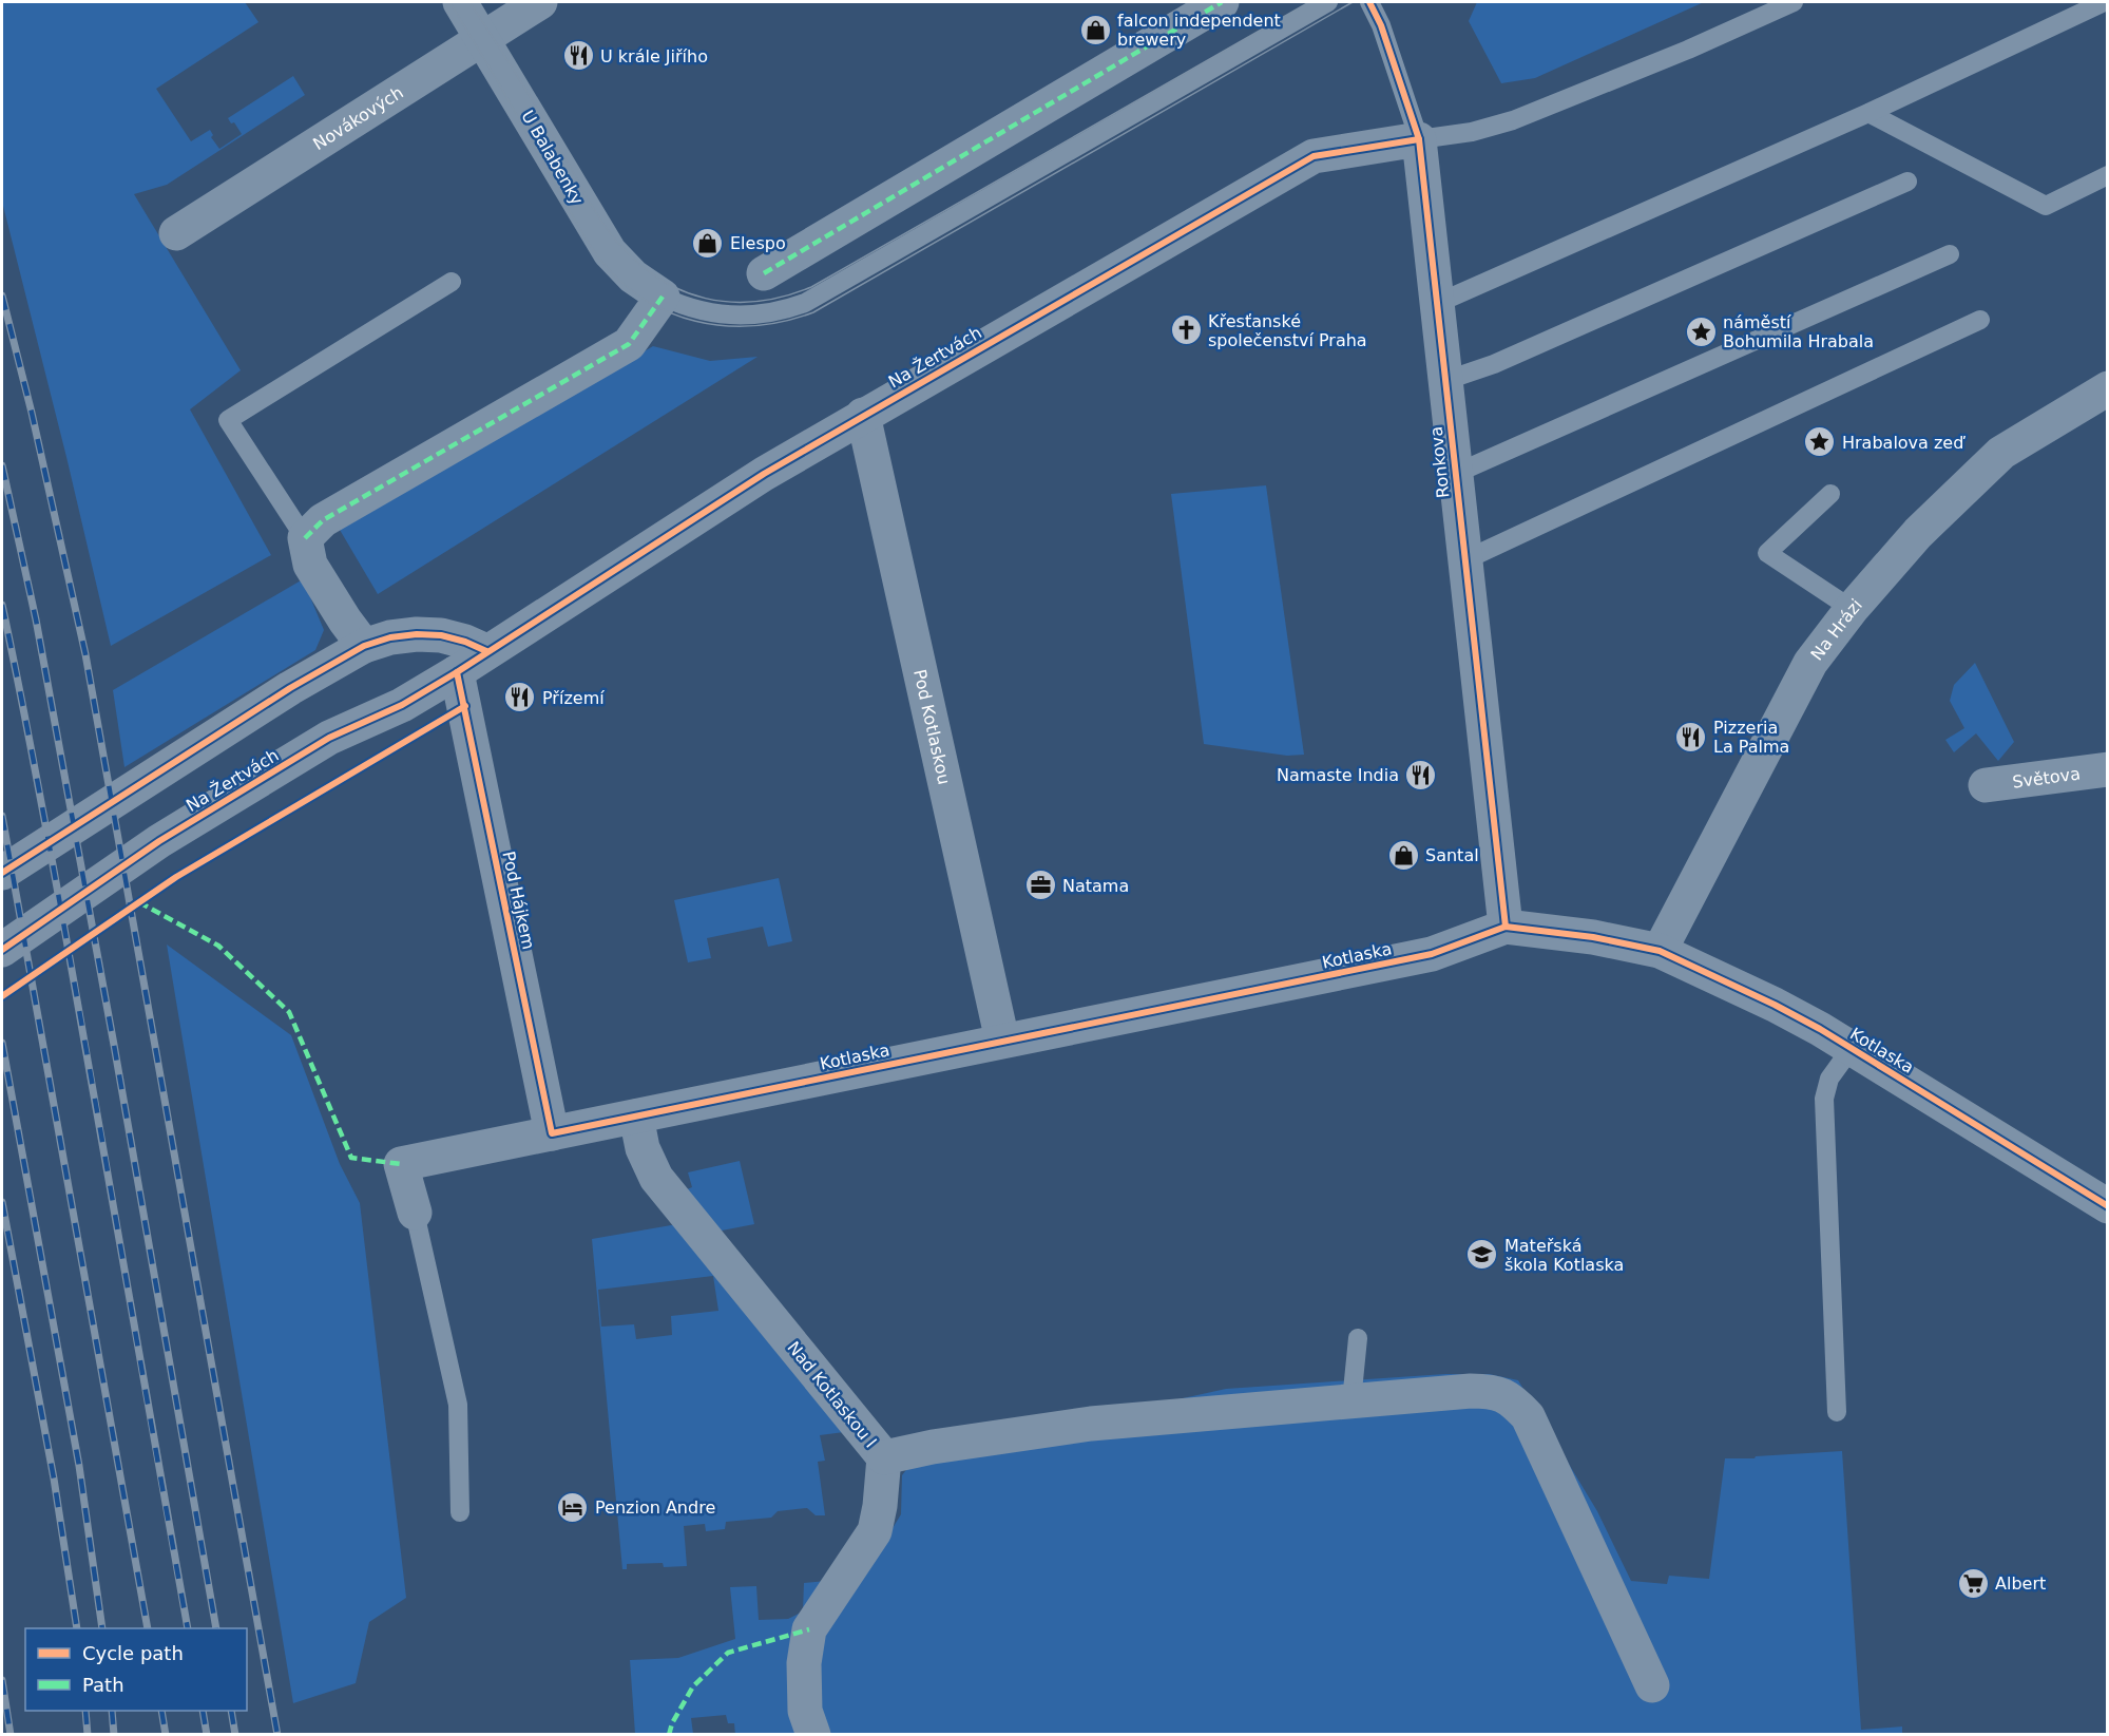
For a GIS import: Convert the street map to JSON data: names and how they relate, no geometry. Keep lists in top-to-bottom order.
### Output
{
  "streets": {
    "street": [
      "Novákových",
      "U Balabenky",
      "Na Žertvách",
      "Ronkova",
      "Na Hrázi",
      "Pod Kotlaskou",
      "Světova",
      "Pod Hájkem",
      "Kotlaska",
      "Nad Kotlaskou Ⅰ"
    ]
  },
  "crossings": [
    ["Novákových", "U Balabenky"],
    ["Na Žertvách", "Ronkova"],
    ["Na Žertvách", "Pod Kotlaskou"],
    ["Na Žertvách", "Pod Hájkem"],
    ["Ronkova", "Kotlaska"],
    ["Na Hrázi", "Kotlaska"],
    ["Pod Kotlaskou", "Kotlaska"],
    ["Pod Hájkem", "Kotlaska"],
    ["Kotlaska", "Nad Kotlaskou Ⅰ"]
  ],
  "places": {
    "shop": ["falcon independent brewery", "Elespo", "Santal"],
    "restaurant": [
      "U krále Jiřího",
      "Přízemí",
      "Pizzeria La Palma",
      "Namaste India"
    ],
    "church": ["Křesťanské společenství Praha"],
    "place": ["náměstí Bohumila Hrabala", "Hrabalova zeď"],
    "office": ["Natama"],
    "school or university": ["Mateřská škola Kotlaska"],
    "hotel": ["Penzion Andre"],
    "supermarket": ["Albert"]
  },
  "legend": ["Cycle path", "Path"]
}
